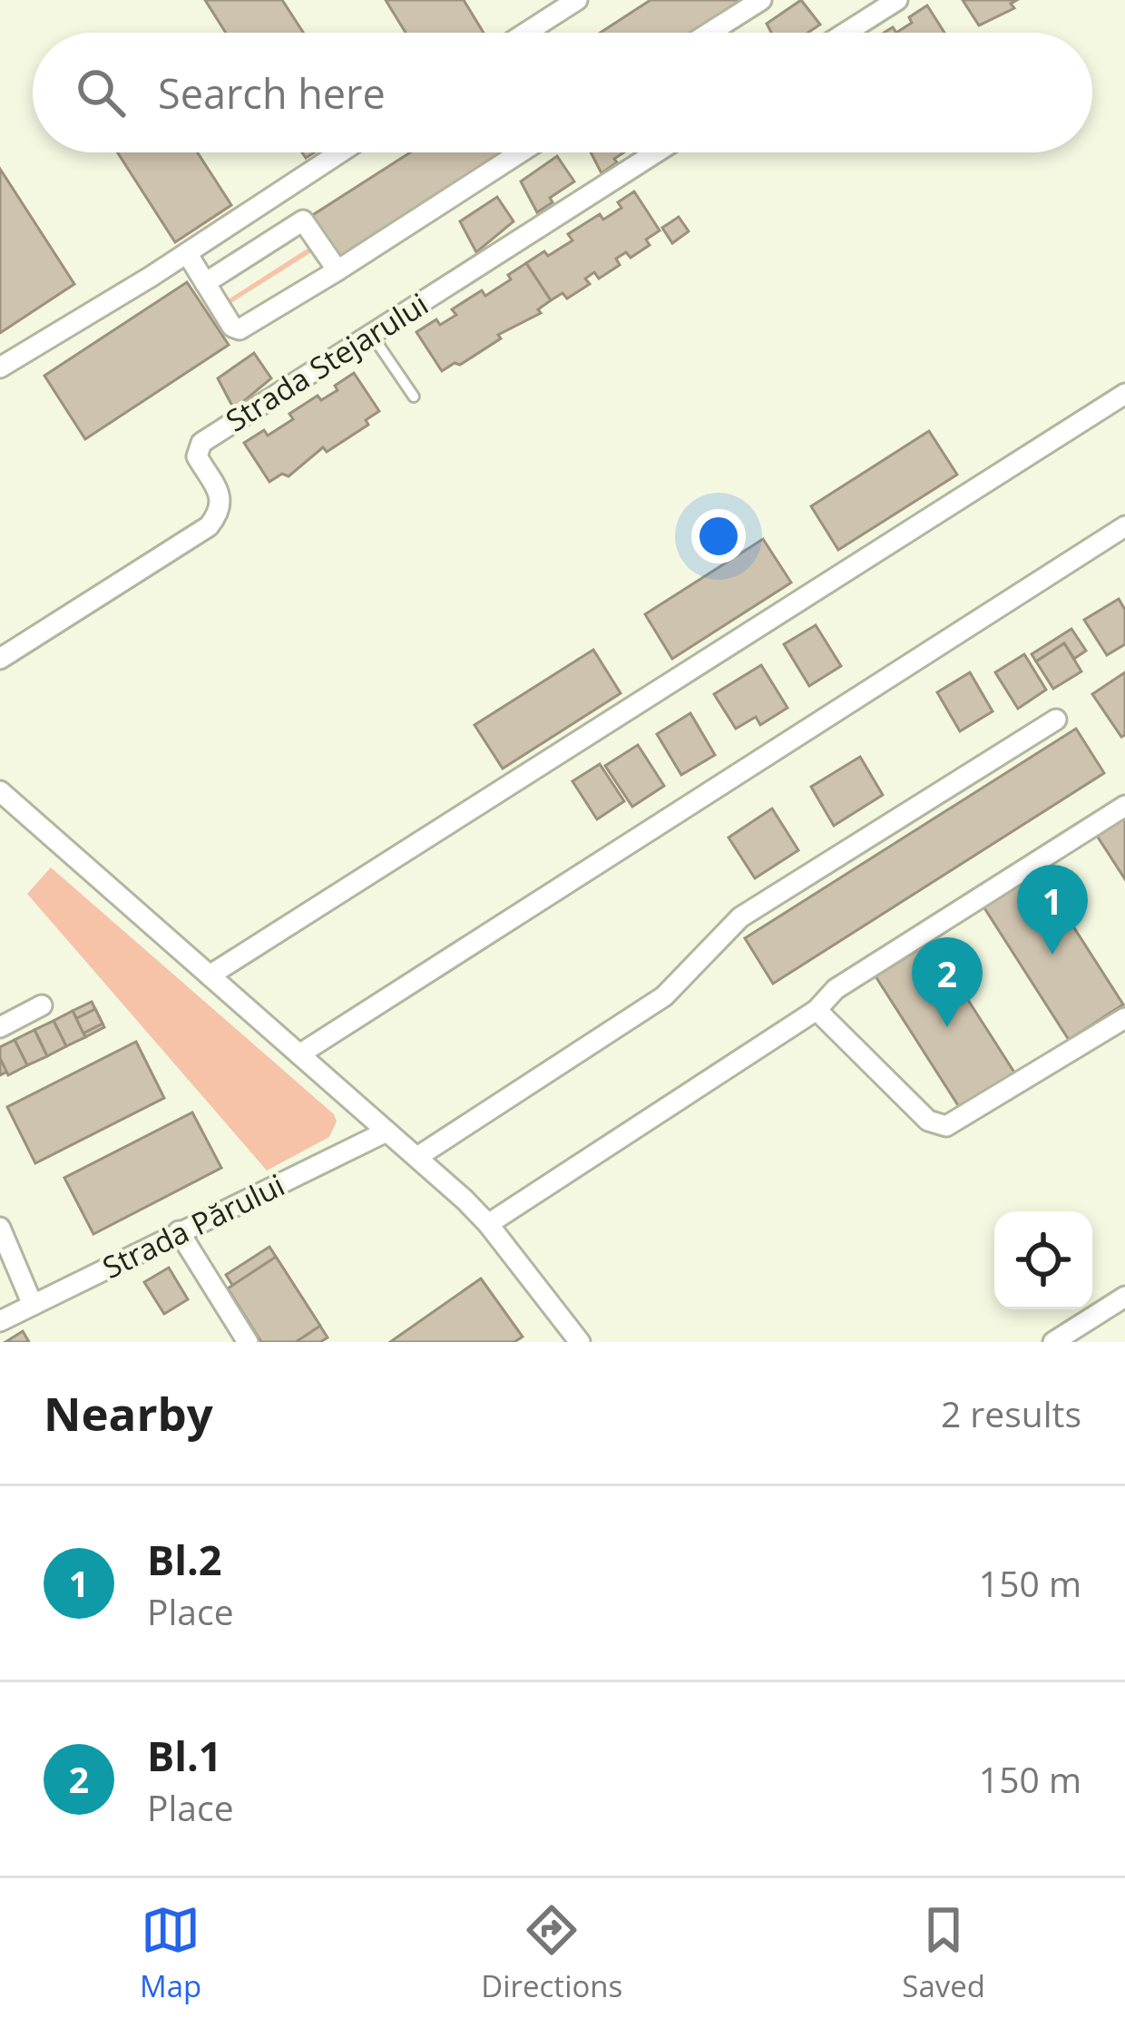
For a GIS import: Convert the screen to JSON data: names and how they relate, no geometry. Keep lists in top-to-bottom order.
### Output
{
  "streets": {
    "street": ["Strada Stejarului", "Strada Părului"]
  },
  "page": {
    "search": "Search here",
    "pins": ["1", "2"],
    "heading": ["Nearby", "2 results"],
    "list": [
      {
        "mark": "1",
        "name": "Bl.2",
        "note": "Place",
        "value": "150 m"
      },
      {
        "mark": "2",
        "name": "Bl.1",
        "note": "Place",
        "value": "150 m"
      }
    ],
    "nav": ["Map", "Directions", "Saved"]
  }
}
